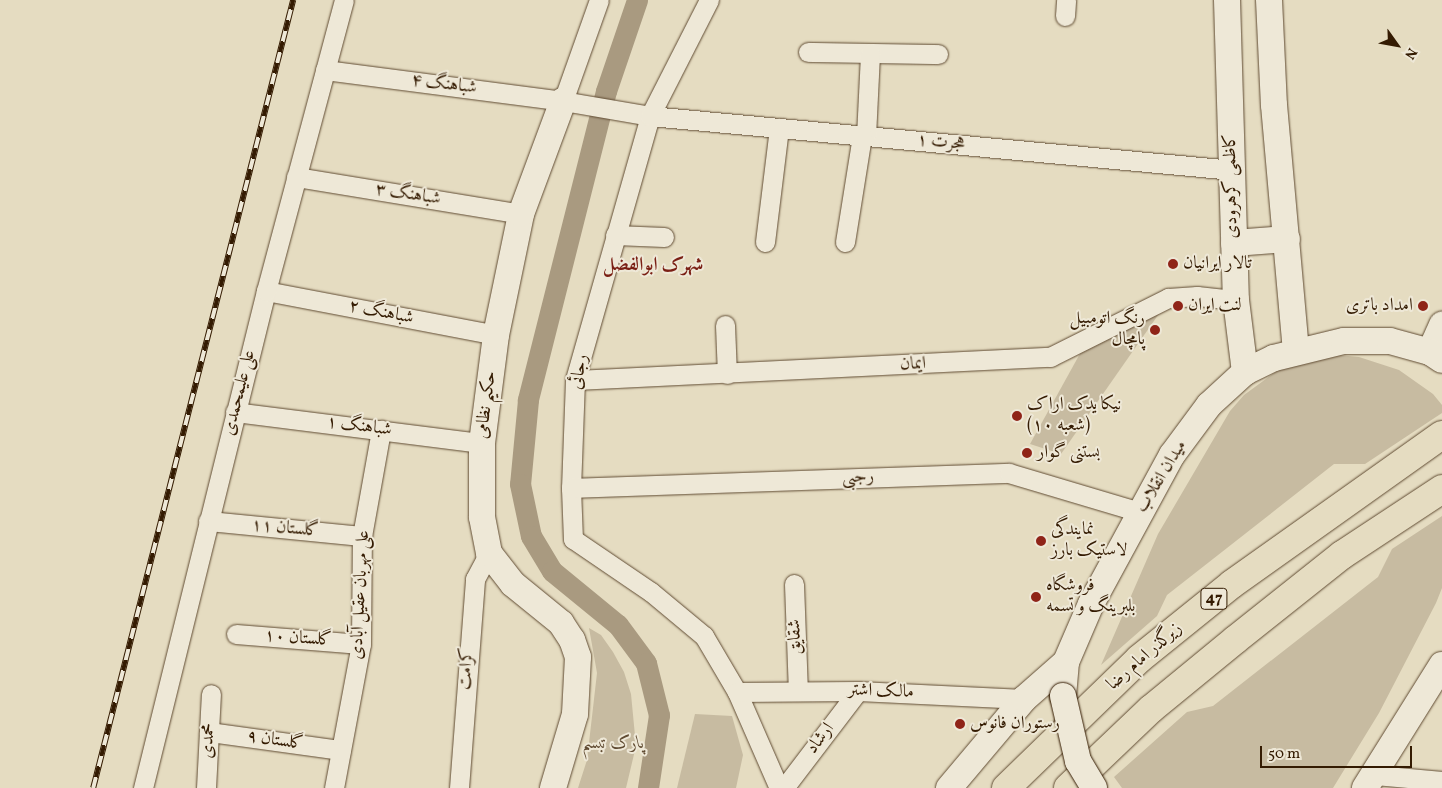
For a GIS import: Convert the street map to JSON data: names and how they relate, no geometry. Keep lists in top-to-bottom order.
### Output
{
  "streets": {
    "highway": ["47", "زیرگذر امام رضا"],
    "main road": ["کاظمی کرهرودی", "حکیم نظامی", "میدان انقلاب"],
    "street": [
      "شباهنگ ۴",
      "هجرت ۱",
      "شباهنگ ۳",
      "شباهنگ ۲",
      "ایمان",
      "رجائی",
      "علی علیمحمدی",
      "شباهنگ ۱",
      "رجبی",
      "گلستان ۱۱",
      "علی مهربان عقیل آبادی",
      "شقایق",
      "گلستان ۱۰",
      "کرامت",
      "مالک اشتر",
      "ارشاد",
      "محمدی",
      "گلستان ۹"
    ]
  },
  "crossings": [
    ["شباهنگ ۴", "هجرت ۱"],
    ["شباهنگ ۴", "علی علیمحمدی"],
    ["شباهنگ ۴", "حکیم نظامی"],
    ["هجرت ۱", "کاظمی کرهرودی"],
    ["هجرت ۱", "رجائی"],
    ["کاظمی کرهرودی", "ایمان"],
    ["کاظمی کرهرودی", "میدان انقلاب"],
    ["شباهنگ ۳", "علی علیمحمدی"],
    ["شباهنگ ۳", "حکیم نظامی"],
    ["شباهنگ ۲", "علی علیمحمدی"],
    ["شباهنگ ۲", "حکیم نظامی"],
    ["ایمان", "رجائی"],
    ["رجائی", "رجبی"],
    ["رجائی", "مالک اشتر"],
    ["علی علیمحمدی", "شباهنگ ۱"],
    ["علی علیمحمدی", "گلستان ۱۱"],
    ["حکیم نظامی", "شباهنگ ۱"],
    ["حکیم نظامی", "کرامت"],
    ["شباهنگ ۱", "علی مهربان عقیل آبادی"],
    ["میدان انقلاب", "رجبی"],
    ["گلستان ۱۱", "علی مهربان عقیل آبادی"],
    ["علی مهربان عقیل آبادی", "گلستان ۱۰"],
    ["علی مهربان عقیل آبادی", "گلستان ۹"],
    ["شقایق", "مالک اشتر"],
    ["مالک اشتر", "ارشاد"],
    ["محمدی", "گلستان ۹"]
  ],
  "districts": ["شهرک ابوالفضل"],
  "parks": ["پارک تبسم"],
  "places": [
    "تالار ایرانیان",
    "لنت ایران",
    "امداد باتری",
    "رنگ اتومبیل پامچال",
    "نیکا یدک اراک (شعبه ۱۰)",
    "بستنی گوار",
    "نمایندگی لاستیک بارز",
    "فروشگاه بلبرینگ و تسمه",
    "رستوران فانوس"
  ],
  "scale_bar": "50 m",
  "north": "bottom right"
}
